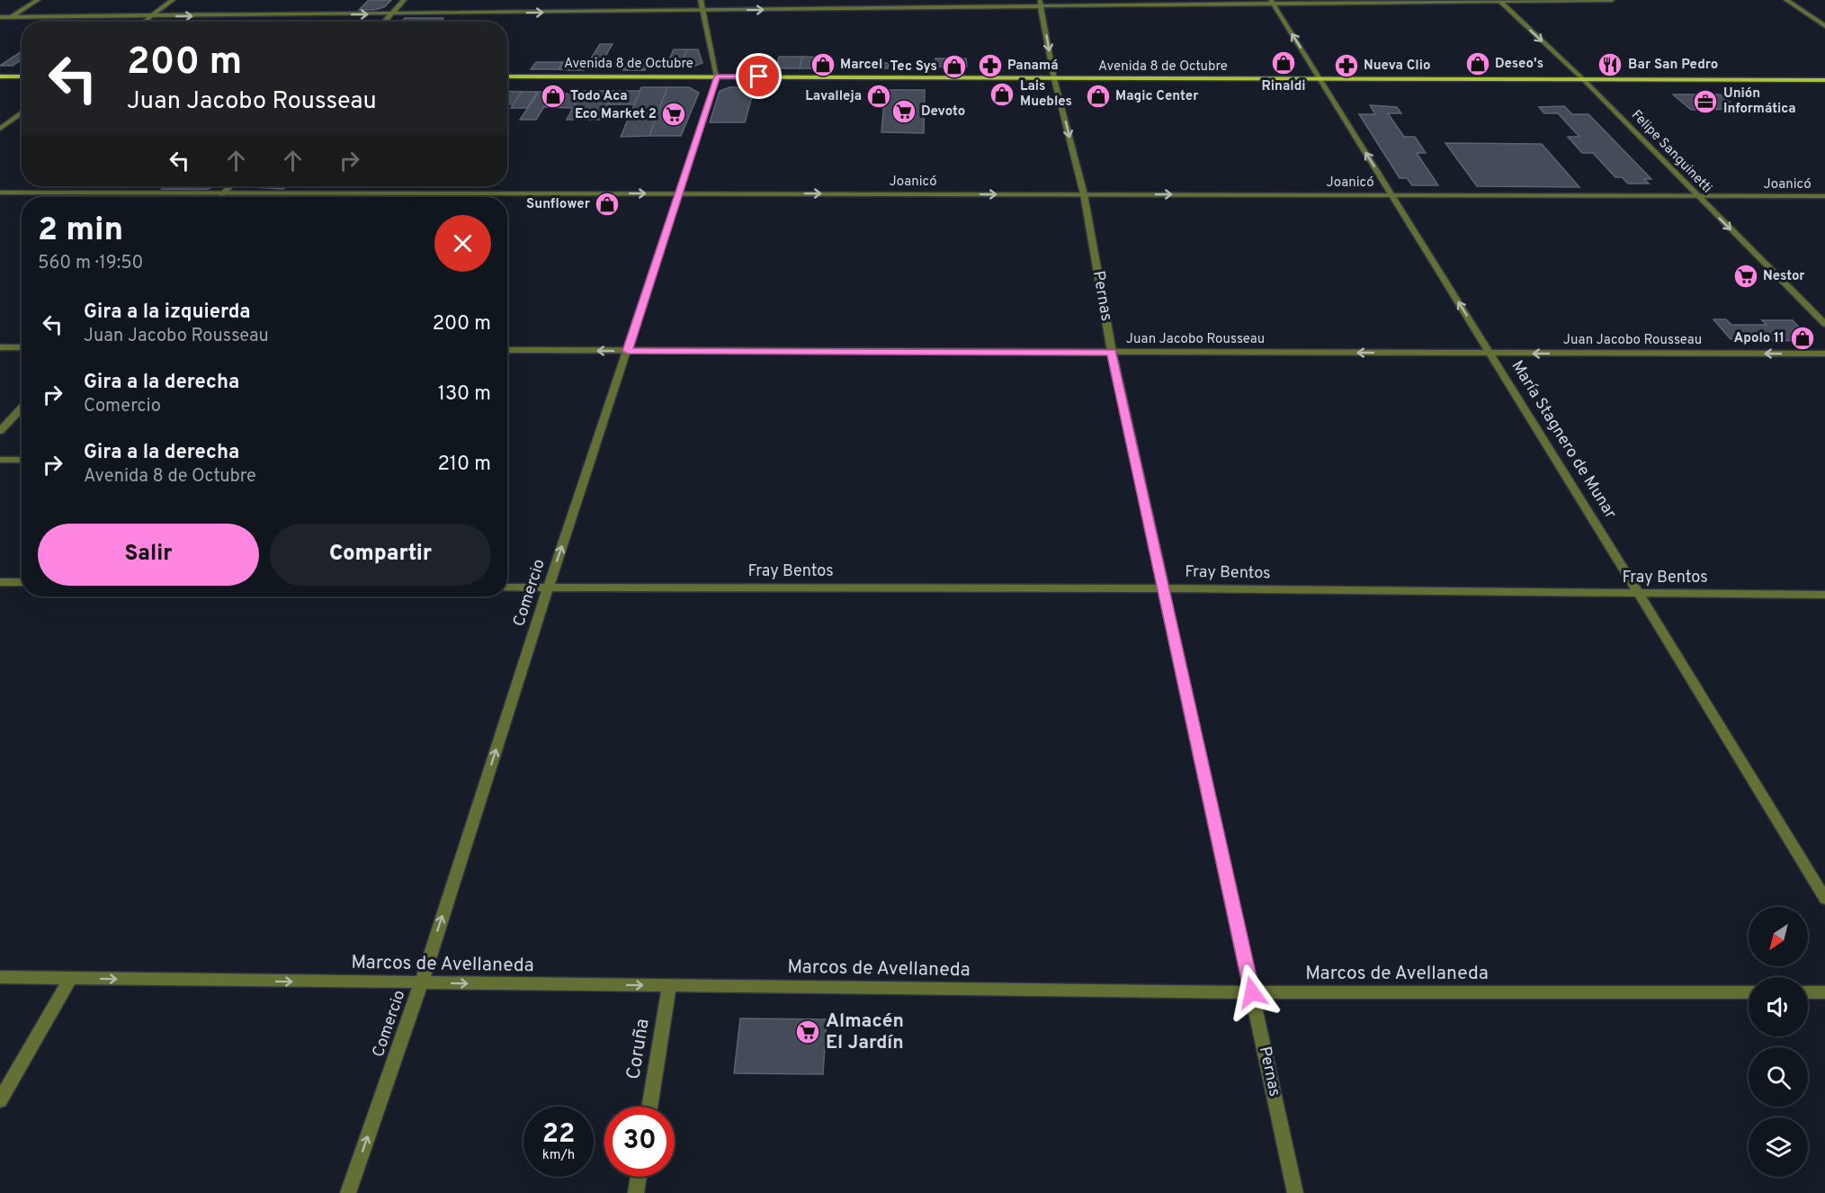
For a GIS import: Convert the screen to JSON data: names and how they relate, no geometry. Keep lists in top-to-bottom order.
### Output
{
  "streets": {
    "main road": ["Avenida 8 de Octubre"],
    "street": [
      "Felipe Sanguinetti",
      "Joanicó",
      "Pernas",
      "Juan Jacobo Rousseau",
      "María Stagnero de Munar",
      "Fray Bentos",
      "Comercio",
      "Marcos de Avellaneda",
      "Coruña"
    ]
  },
  "crossings": [
    ["Avenida 8 de Octubre", "Felipe Sanguinetti"],
    ["Avenida 8 de Octubre", "Pernas"],
    ["Avenida 8 de Octubre", "María Stagnero de Munar"],
    ["Avenida 8 de Octubre", "Comercio"],
    ["Felipe Sanguinetti", "Joanicó"],
    ["Joanicó", "Pernas"],
    ["Joanicó", "María Stagnero de Munar"],
    ["Joanicó", "Comercio"],
    ["Pernas", "Juan Jacobo Rousseau"],
    ["Pernas", "Fray Bentos"],
    ["Pernas", "Marcos de Avellaneda"],
    ["Juan Jacobo Rousseau", "María Stagnero de Munar"],
    ["Juan Jacobo Rousseau", "Comercio"],
    ["María Stagnero de Munar", "Fray Bentos"],
    ["Fray Bentos", "Comercio"],
    ["Comercio", "Marcos de Avellaneda"],
    ["Marcos de Avellaneda", "Coruña"]
  ],
  "one_way": [
    "Felipe Sanguinetti",
    "Joanicó",
    "Juan Jacobo Rousseau",
    "María Stagnero de Munar",
    "Comercio"
  ],
  "places": {
    "shop": [
      "Rinaldi",
      "Deseo's",
      "Marcel",
      "Tec Sys",
      "Lais Muebles",
      "Todo Aca",
      "Lavalleja",
      "Magic Center",
      "Sunflower",
      "Apolo 11"
    ],
    "restaurant": ["Bar San Pedro"],
    "pharmacy": ["Panamá", "Nueva Clio"],
    "office": ["Unión Informática"],
    "supermarket": [
      "Devoto",
      "Eco Market 2",
      "Nestor",
      "Almacén El Jardín"
    ]
  },
  "north": "bottom left",
  "page": {
    "turn": ["200 m", "Juan Jacobo Rousseau"],
    "heading": ["2 min", "560 m · 19:50"],
    "list": [
      {
        "name": "Gira a la izquierda",
        "note": "Juan Jacobo Rousseau",
        "value": "200 m"
      },
      {
        "name": "Gira a la derecha",
        "note": "Comercio",
        "value": "130 m"
      },
      {
        "name": "Gira a la derecha",
        "note": "Avenida 8 de Octubre",
        "value": "210 m"
      }
    ],
    "buttons": ["Salir", "Compartir"],
    "speed": "22 km/h",
    "limit": "30"
  }
}
